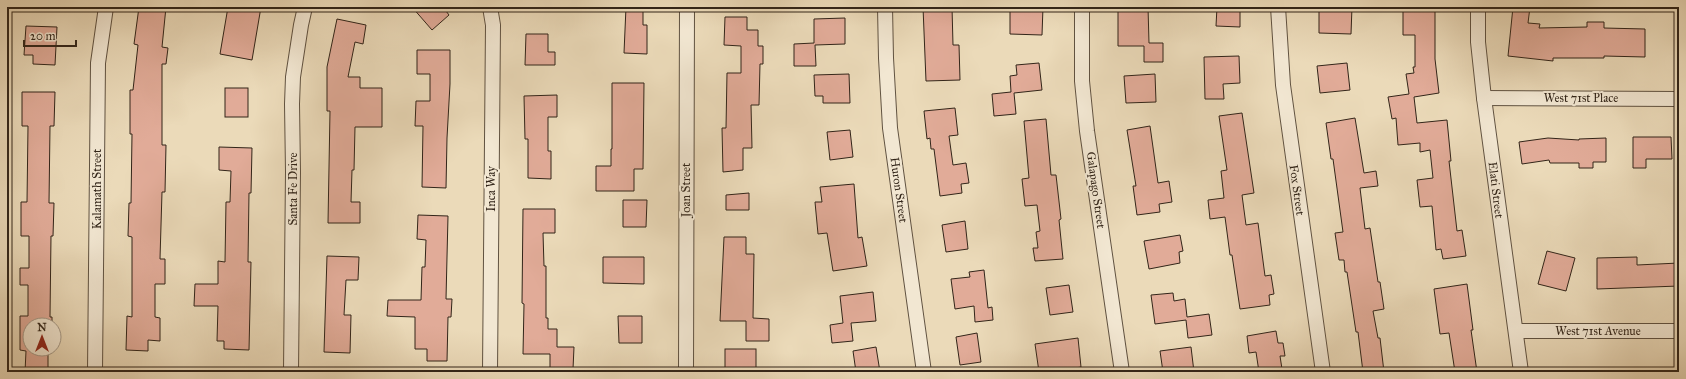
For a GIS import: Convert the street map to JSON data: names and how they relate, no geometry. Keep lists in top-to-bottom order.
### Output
{
  "streets": {
    "street": [
      "West 71st Place",
      "Kalamath Street",
      "Santa Fe Drive",
      "Inca Way",
      "Joan Street",
      "Huron Street",
      "Galapago Street",
      "Fox Street",
      "Elati Street",
      "West 71st Avenue"
    ]
  },
  "crossings": [
    ["West 71st Place", "Elati Street"],
    ["Elati Street", "West 71st Avenue"]
  ],
  "scale_bar": "20 m",
  "north": "top"
}
